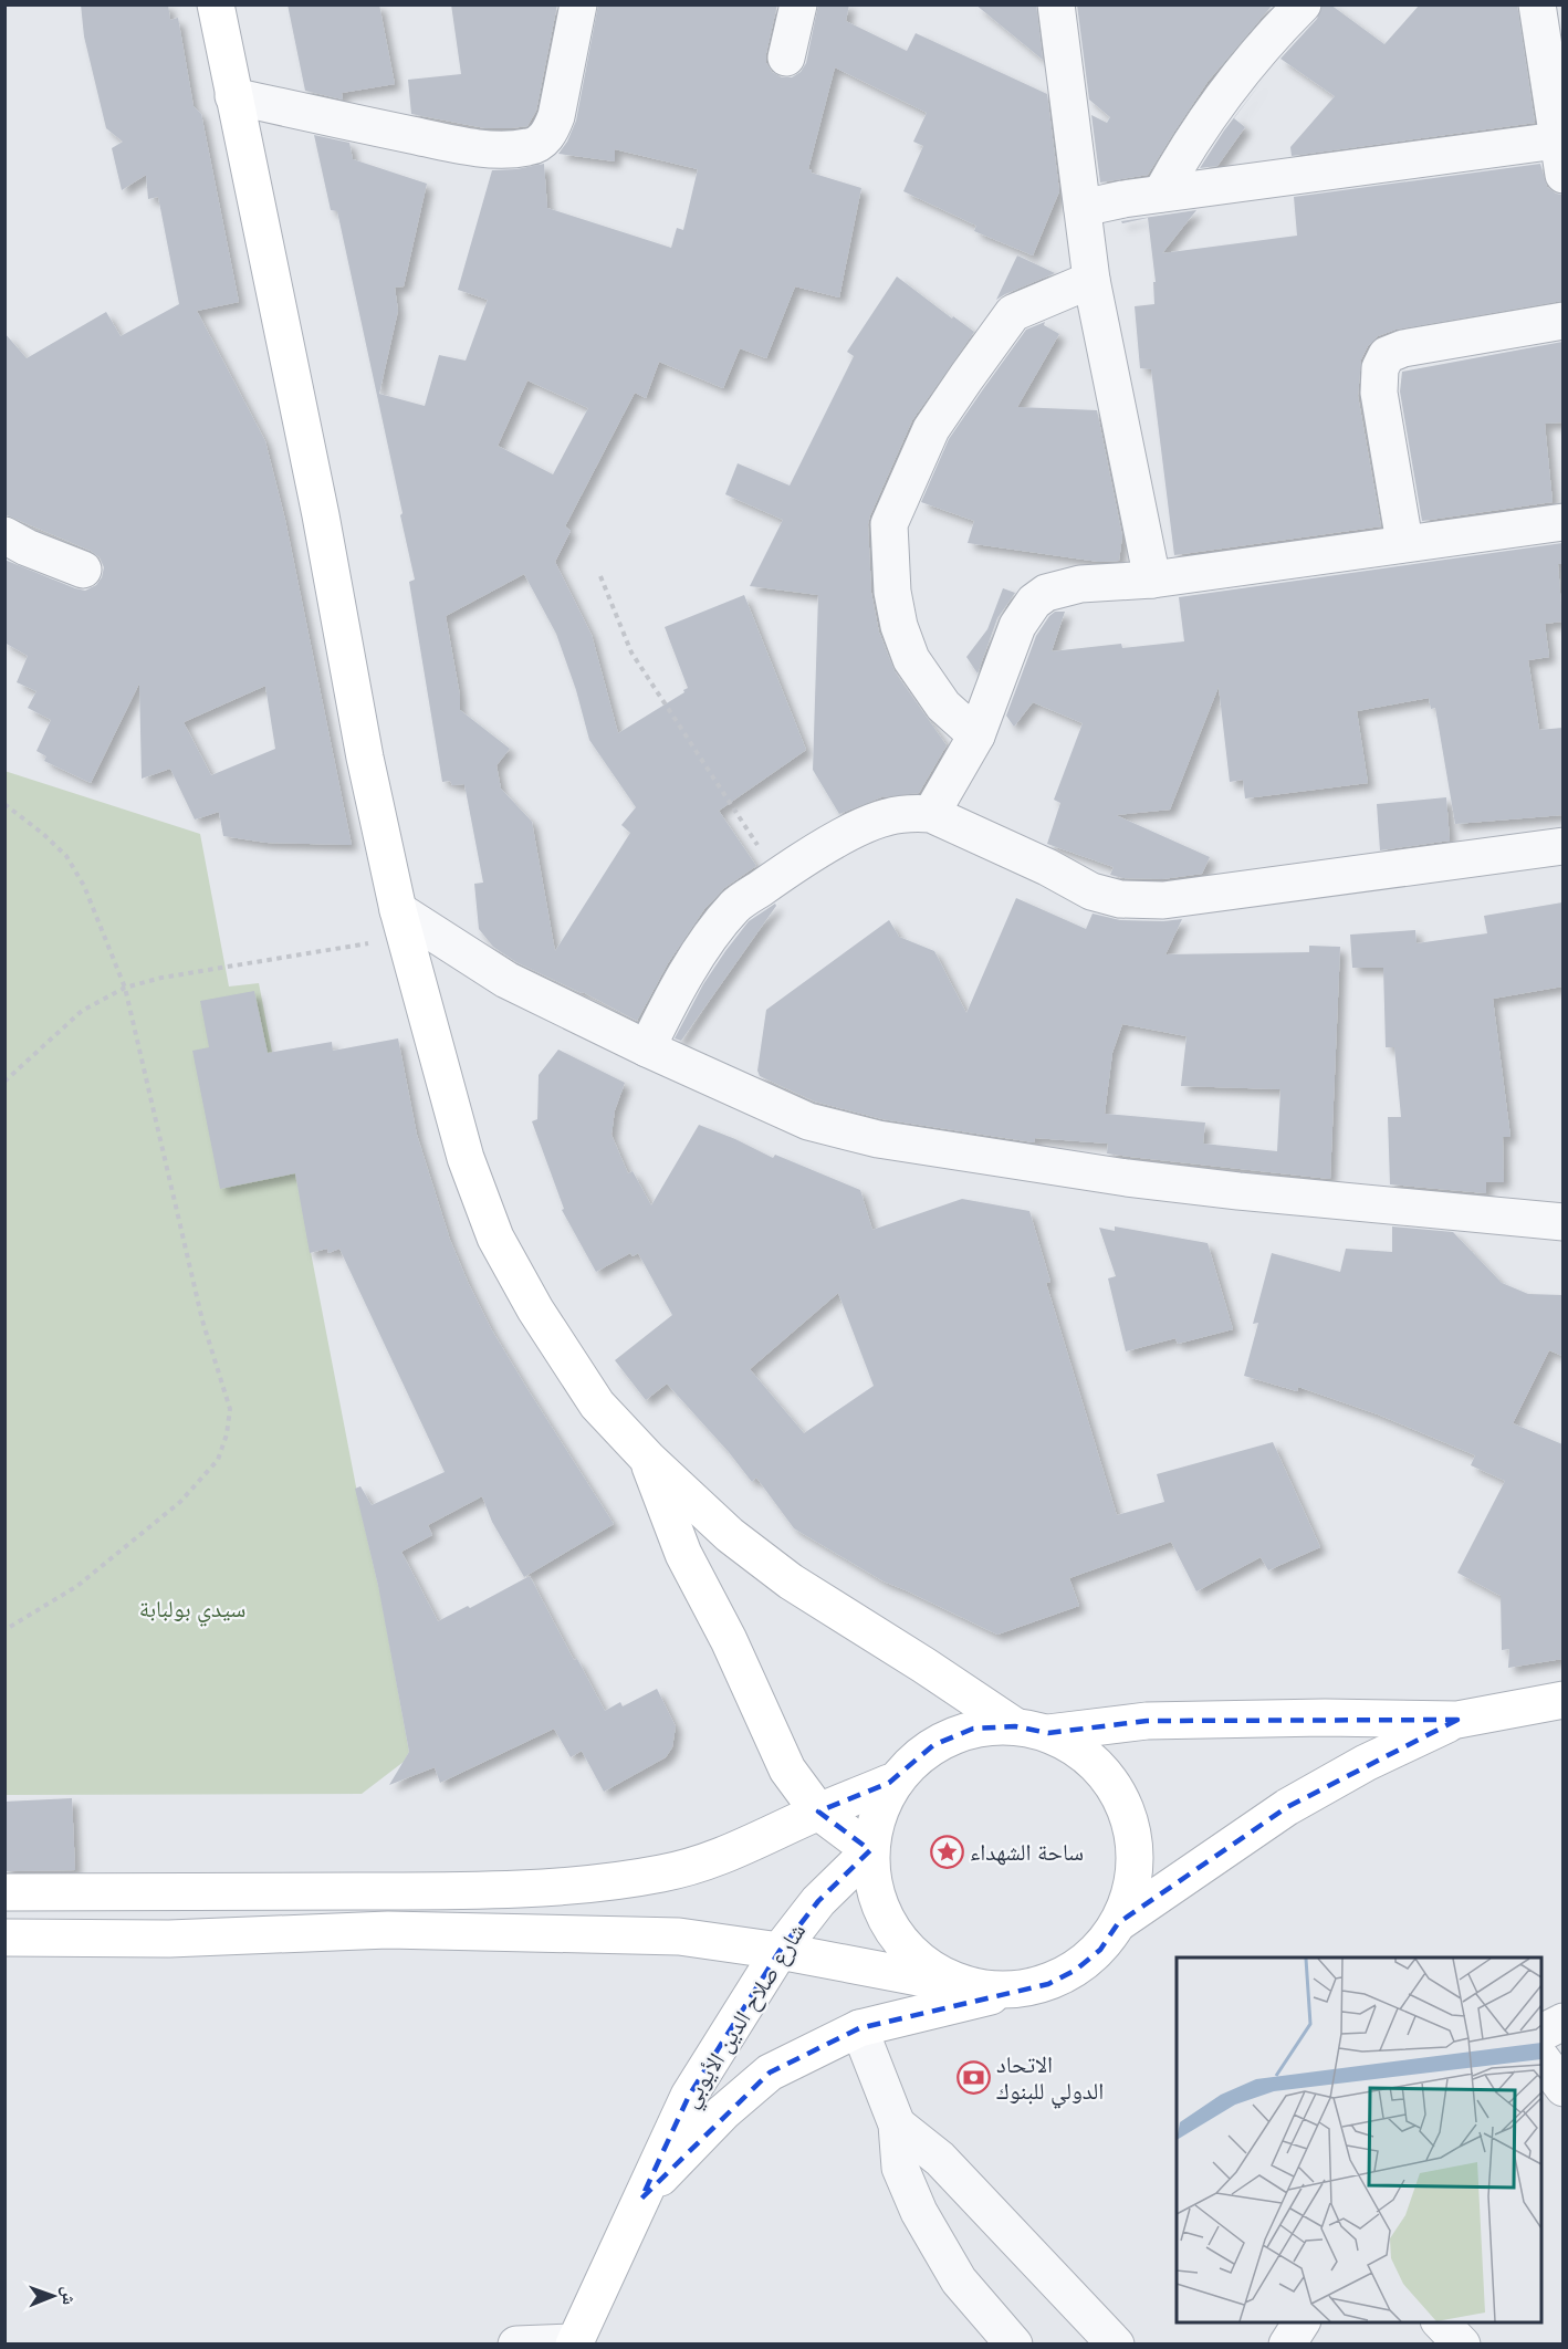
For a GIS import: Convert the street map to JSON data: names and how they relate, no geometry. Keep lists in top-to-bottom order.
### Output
{
  "streets": {
    "main road": ["شارع صلاح الدين الأيوبي"]
  },
  "parks": ["سيدي بولبابة"],
  "places": {
    "place": ["ساحة الشهداء"],
    "bank": ["الاتحاد الدولي للبنوك"]
  },
  "north": "right"
}
